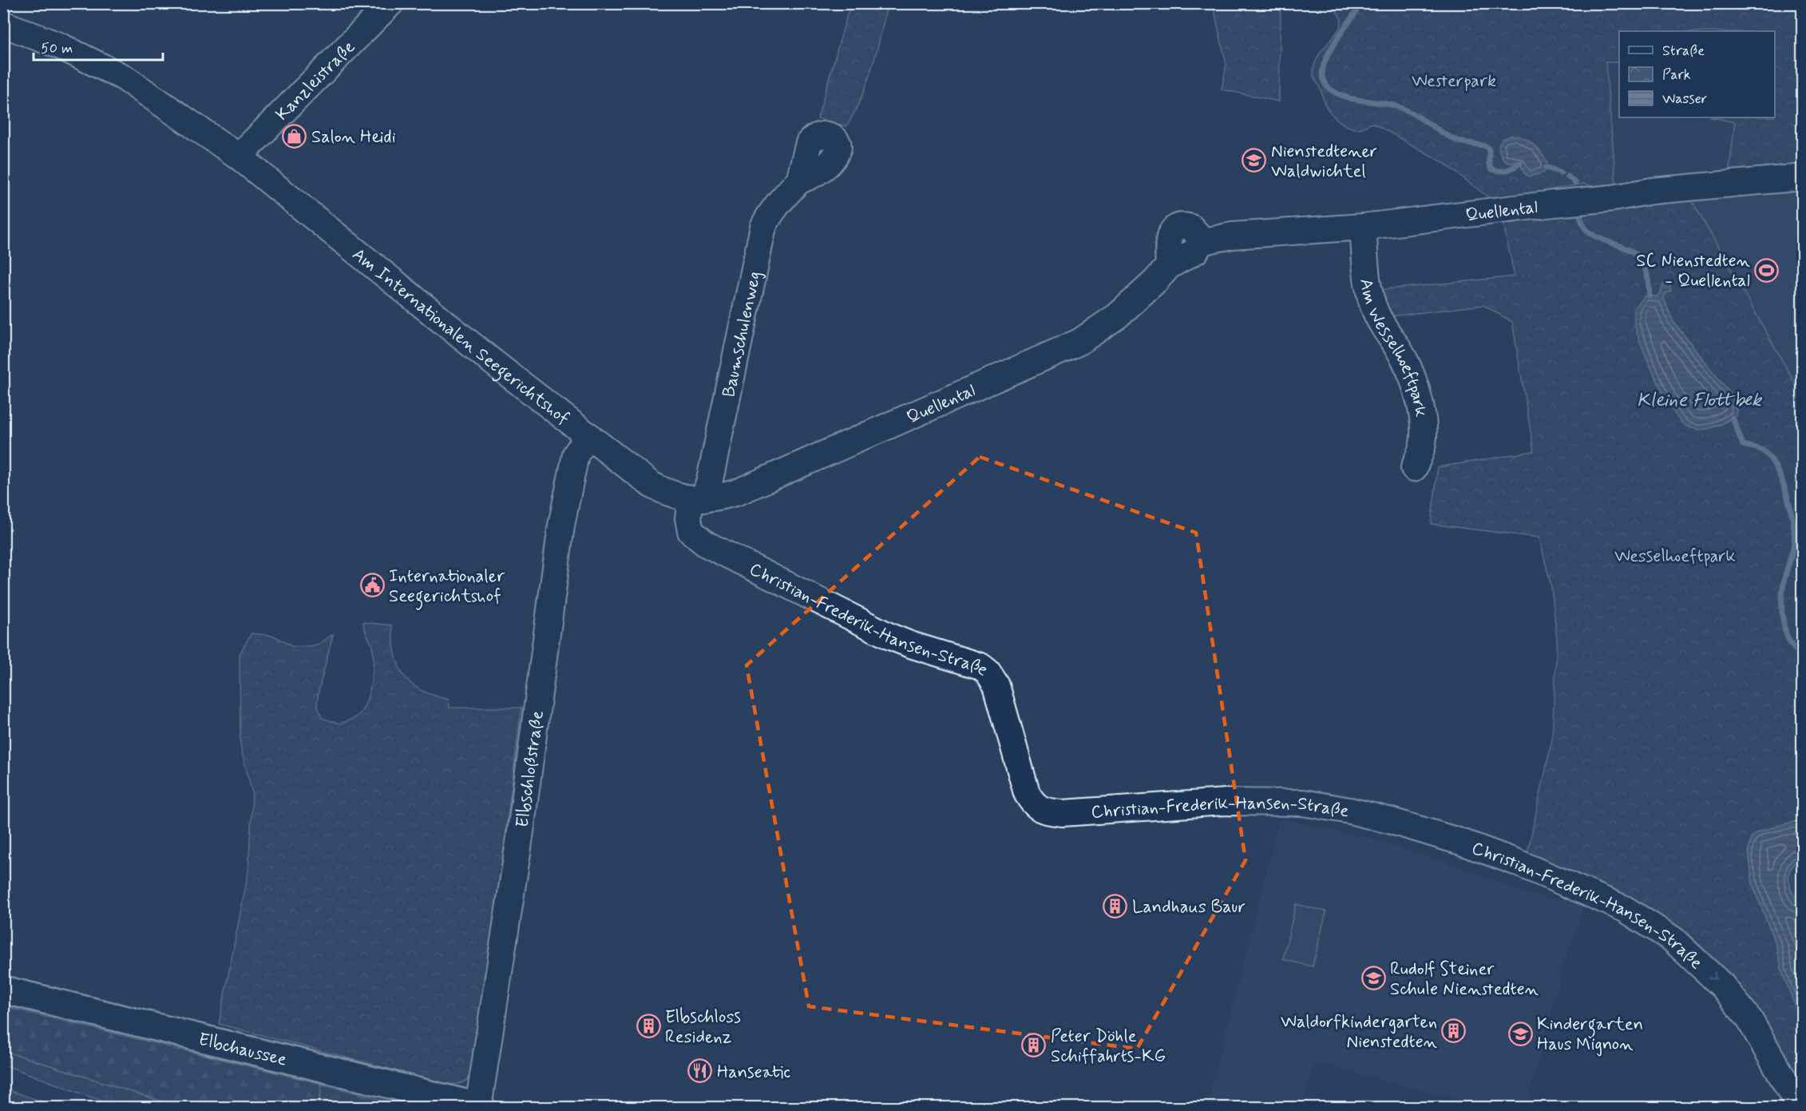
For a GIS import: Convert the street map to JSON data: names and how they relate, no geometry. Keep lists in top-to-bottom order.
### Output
{
  "streets": {
    "main road": ["Elbchaussee"],
    "street": [
      "Kanzleistraße",
      "Quellental",
      "Am Internationalen Seegerichtshof",
      "Baumschulenweg",
      "Am Wesselhoeftpark",
      "Christian-Frederik-Hansen-Straße",
      "Elbschloßstraße"
    ]
  },
  "crossings": [
    ["Kanzleistraße", "Am Internationalen Seegerichtshof"],
    ["Quellental", "Am Internationalen Seegerichtshof"],
    ["Quellental", "Baumschulenweg"],
    ["Quellental", "Am Wesselhoeftpark"],
    ["Quellental", "Christian-Frederik-Hansen-Straße"],
    ["Am Internationalen Seegerichtshof", "Baumschulenweg"],
    ["Am Internationalen Seegerichtshof", "Christian-Frederik-Hansen-Straße"],
    ["Am Internationalen Seegerichtshof", "Elbschloßstraße"],
    ["Baumschulenweg", "Christian-Frederik-Hansen-Straße"],
    ["Elbschloßstraße", "Elbchaussee"]
  ],
  "one_way": ["Christian-Frederik-Hansen-Straße"],
  "water": ["Kleine Flottbek"],
  "parks": ["Westerpark", "Wesselhoeftpark"],
  "places": {
    "shop": ["Salon Heidi"],
    "school or university": ["Nienstedtener Waldwichtel", "Rudolf Steiner Schule Nienstedten", "Kindergarten Haus Mignon"],
    "sports": ["SC Nienstedten - Quellental"],
    "public building": ["Internationaler Seegerichtshof"],
    "building": [
      "Landhaus Baur",
      "Elbschloss Residenz",
      "Waldorfkindergarten Nienstedten",
      "Peter Döhle Schiffahrts-KG"
    ],
    "restaurant": ["Hanseatic"]
  },
  "legend": ["Straße", "Park", "Wasser"],
  "scale_bar": "50 m"
}
